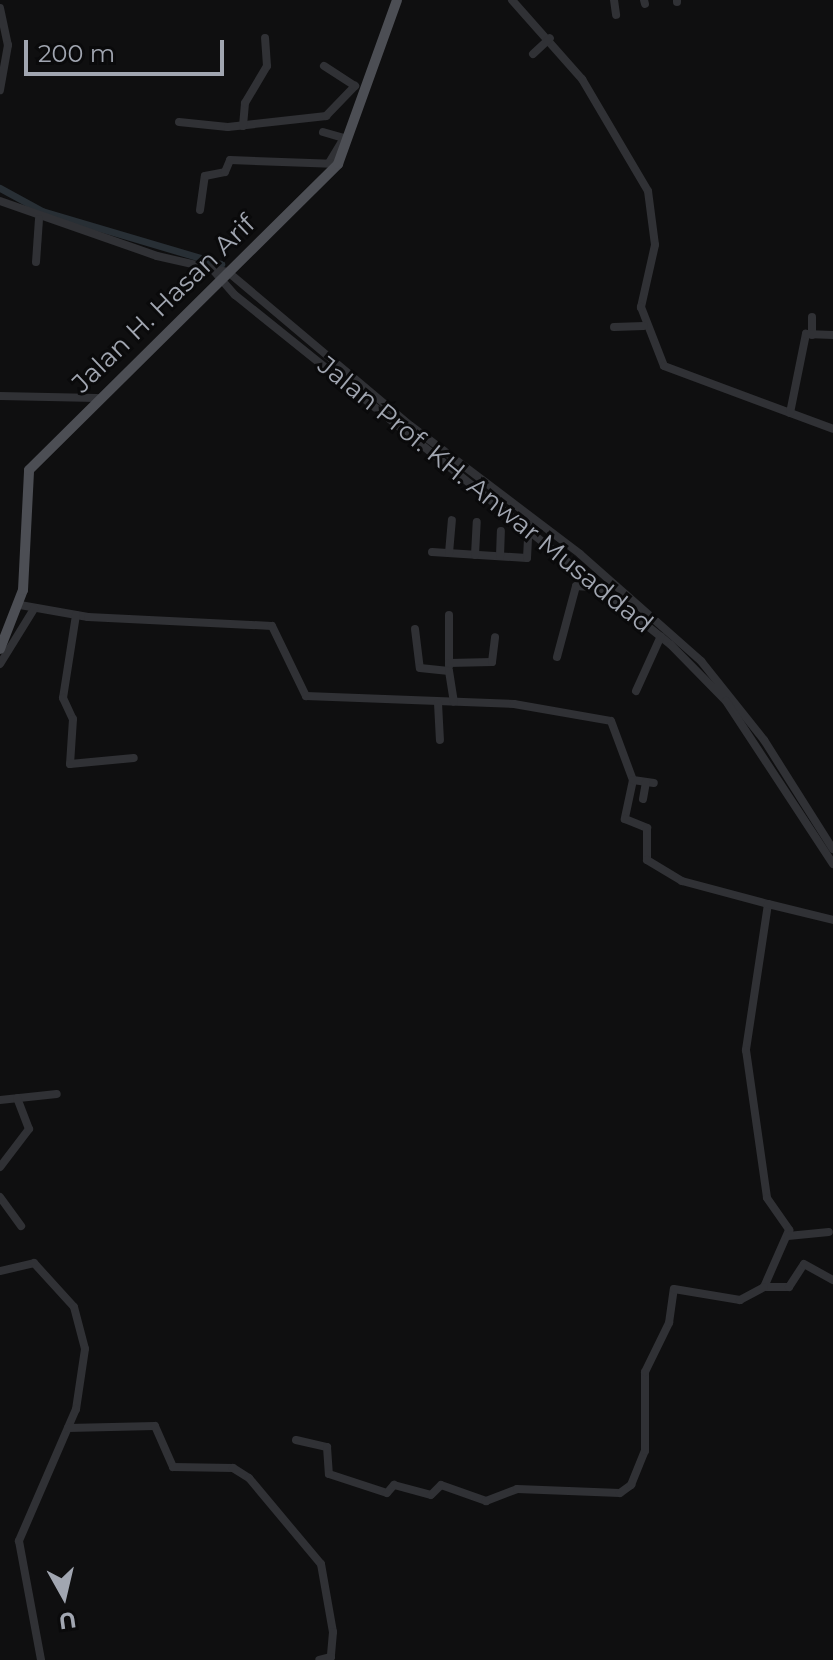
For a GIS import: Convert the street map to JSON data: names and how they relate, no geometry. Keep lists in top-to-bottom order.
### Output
{
  "streets": {
    "main road": ["Jalan H. Hasan Arif"],
    "street": ["Jalan Prof. KH. Anwar Musaddad"]
  },
  "crossings": [
    ["Jalan H. Hasan Arif", "Jalan Prof. KH. Anwar Musaddad"]
  ],
  "scale_bar": "200 m",
  "north": "bottom"
}
